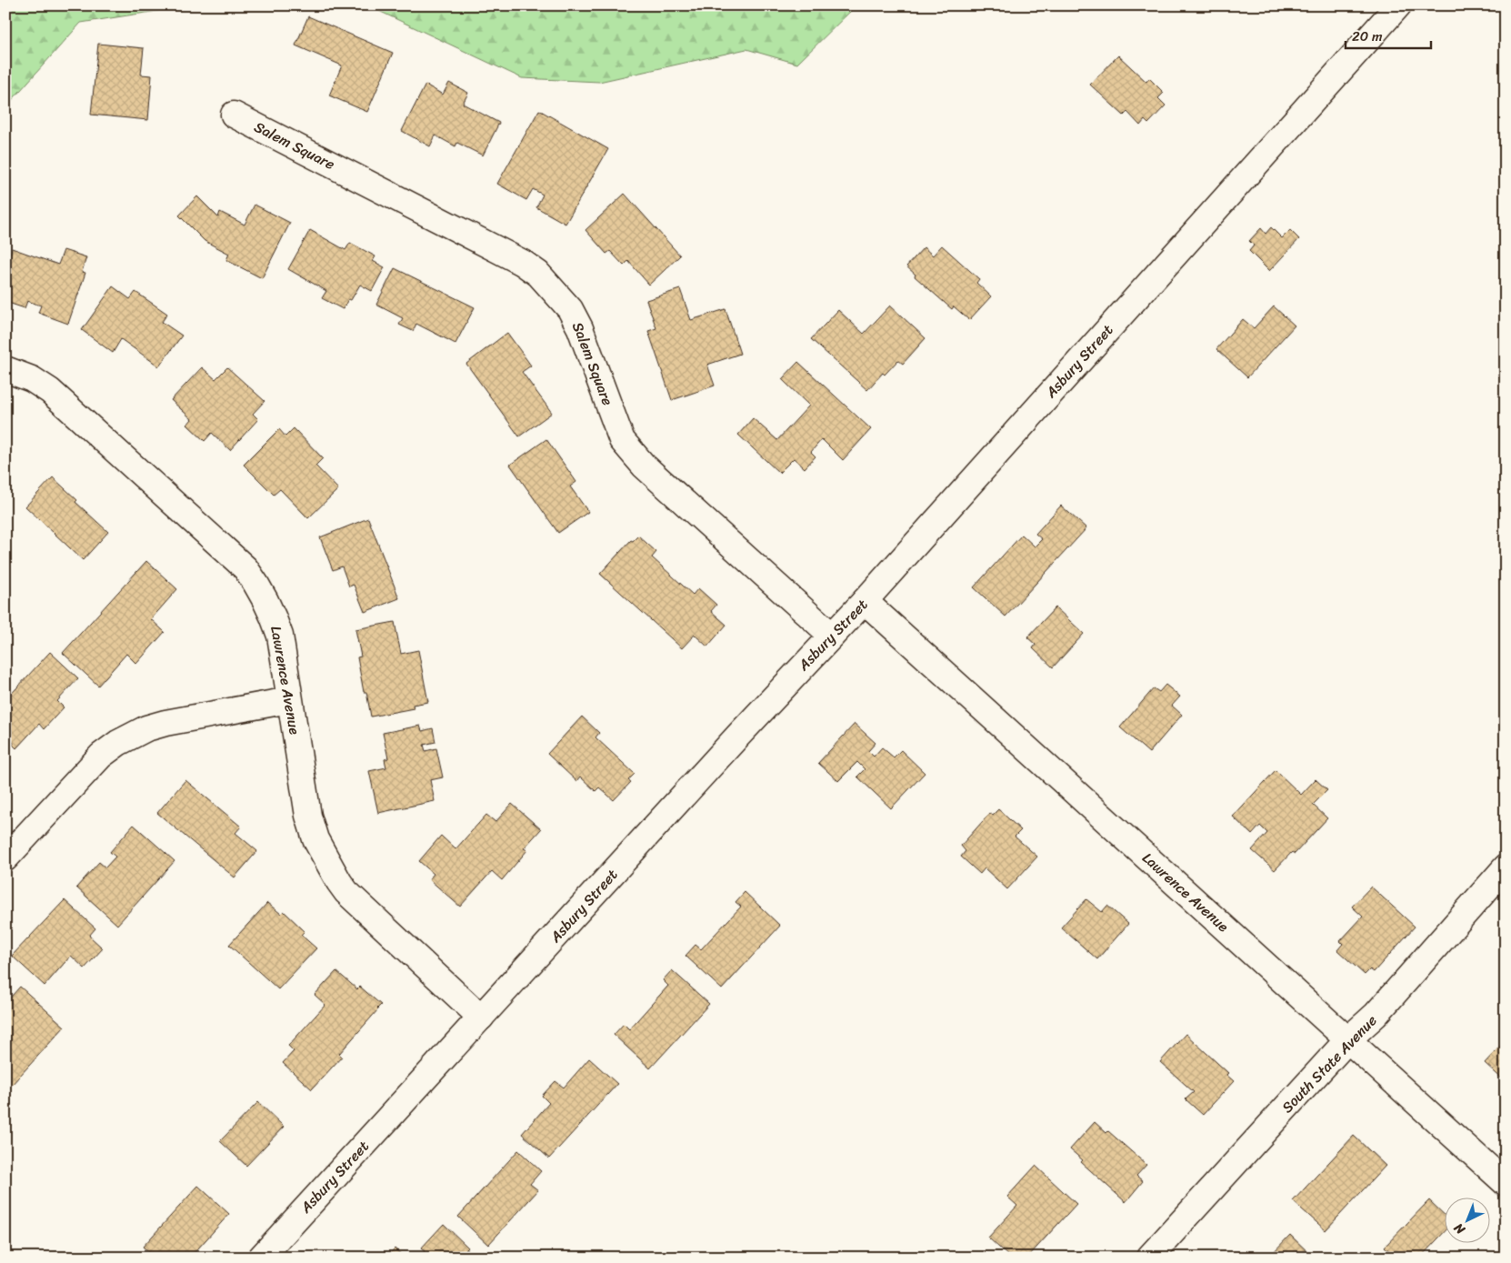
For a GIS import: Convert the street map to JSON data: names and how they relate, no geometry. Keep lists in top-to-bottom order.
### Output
{
  "streets": {
    "street": [
      "Salem Square",
      "Asbury Street",
      "Lawrence Avenue",
      "South State Avenue"
    ]
  },
  "crossings": [
    ["Salem Square", "Asbury Street"],
    ["Asbury Street", "Lawrence Avenue"],
    ["Lawrence Avenue", "South State Avenue"]
  ],
  "scale_bar": "20 m",
  "north": "bottom left"
}
